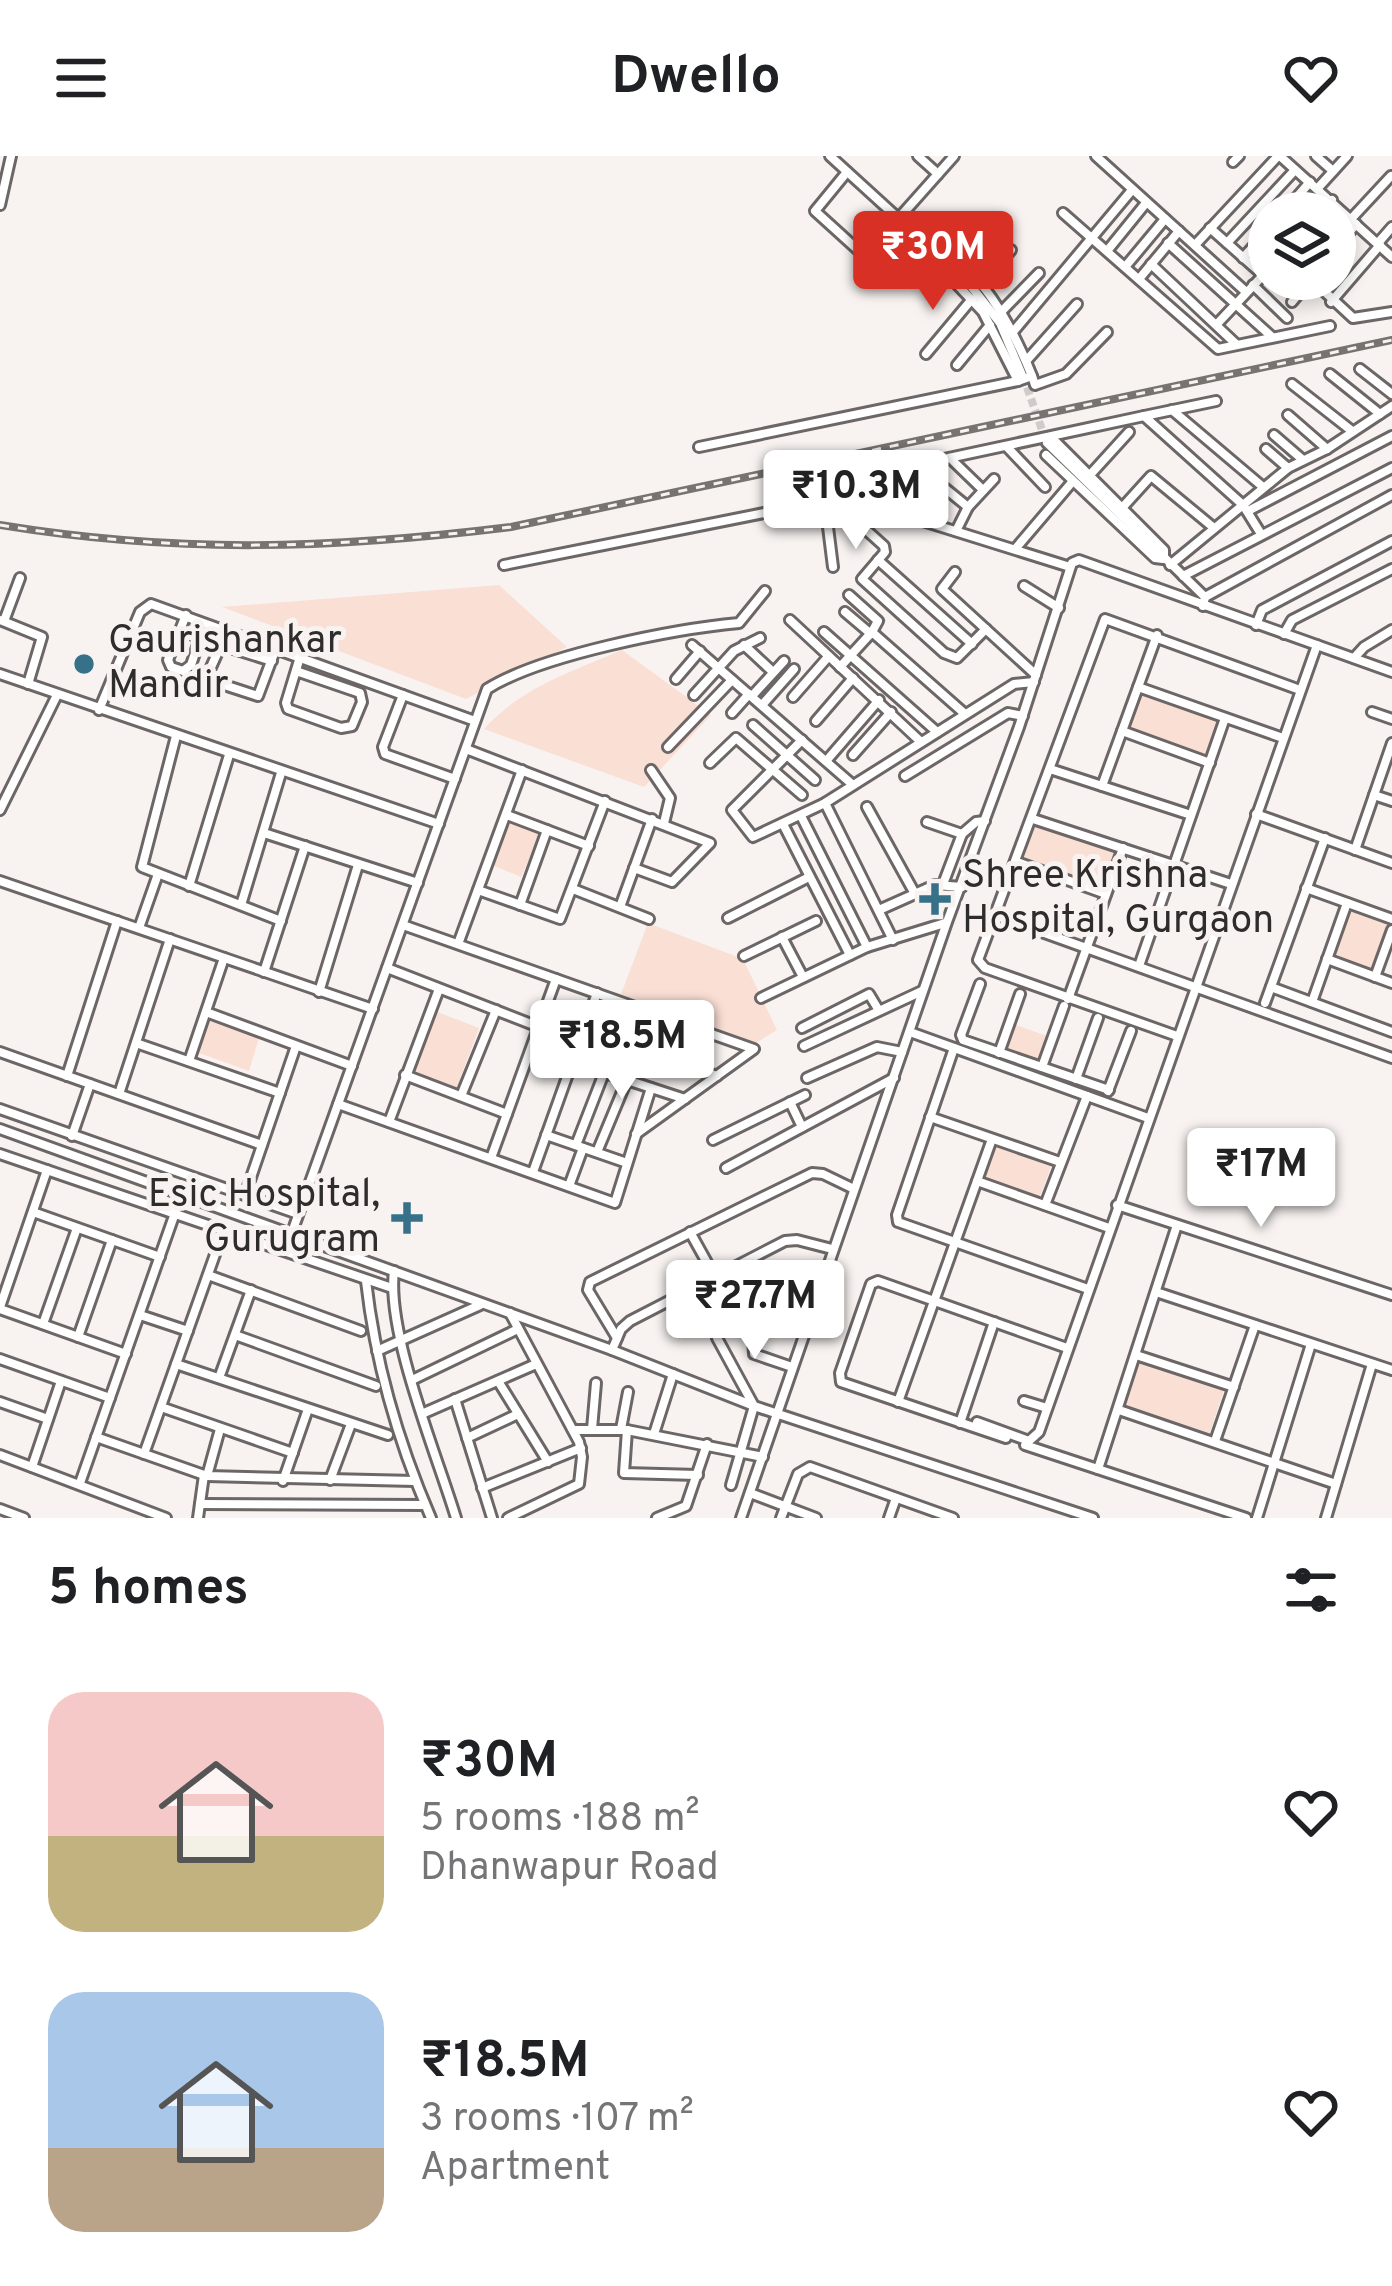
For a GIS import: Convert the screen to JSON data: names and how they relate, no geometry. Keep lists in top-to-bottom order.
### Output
{
  "places": {
    "other": ["Gaurishankar Mandir"],
    "health": ["Shree Krishna Hospital, Gurgaon", "Esic Hospital, Gurugram"]
  },
  "page": {
    "header": "Dwello",
    "price": [
      "₹30M",
      "₹10.3M",
      "₹18.5M",
      "₹17M",
      "₹27.7M"
    ],
    "heading": "5 homes",
    "list": [
      {
        "name": "₹30M",
        "note": "5 rooms · 188 m² · Dhanwapur Road"
      },
      {
        "name": "₹18.5M",
        "note": "3 rooms · 107 m² · Apartment"
      }
    ]
  }
}
